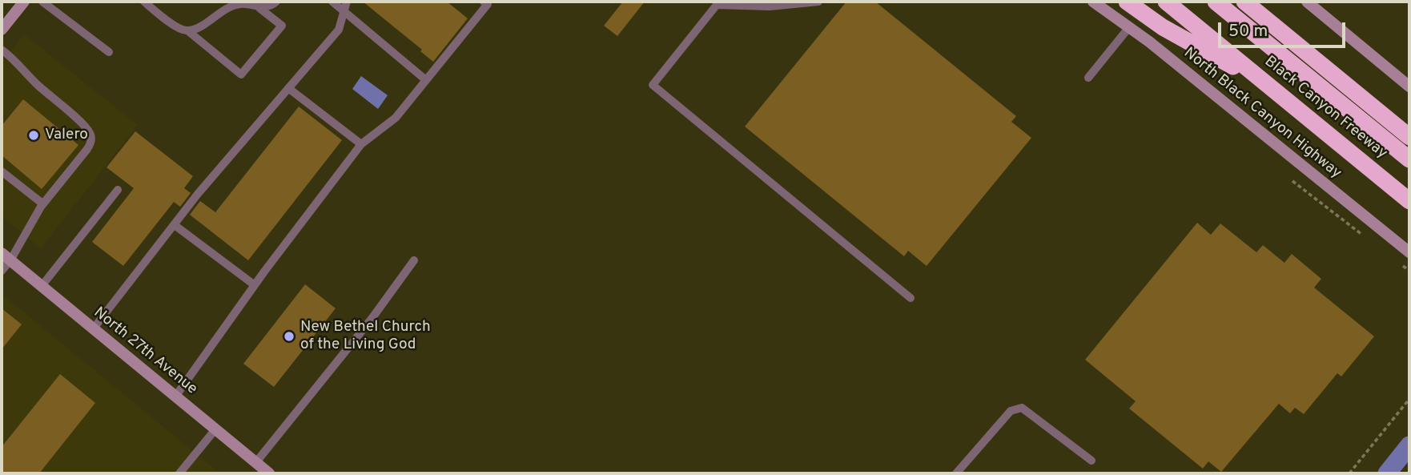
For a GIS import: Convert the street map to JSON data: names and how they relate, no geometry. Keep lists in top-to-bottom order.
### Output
{
  "streets": {
    "highway": ["Black Canyon Freeway"],
    "main road": ["North Black Canyon Highway", "North 27th Avenue"]
  },
  "places": ["Valero", "New Bethel Church of the Living God"],
  "scale_bar": "50 m"
}
